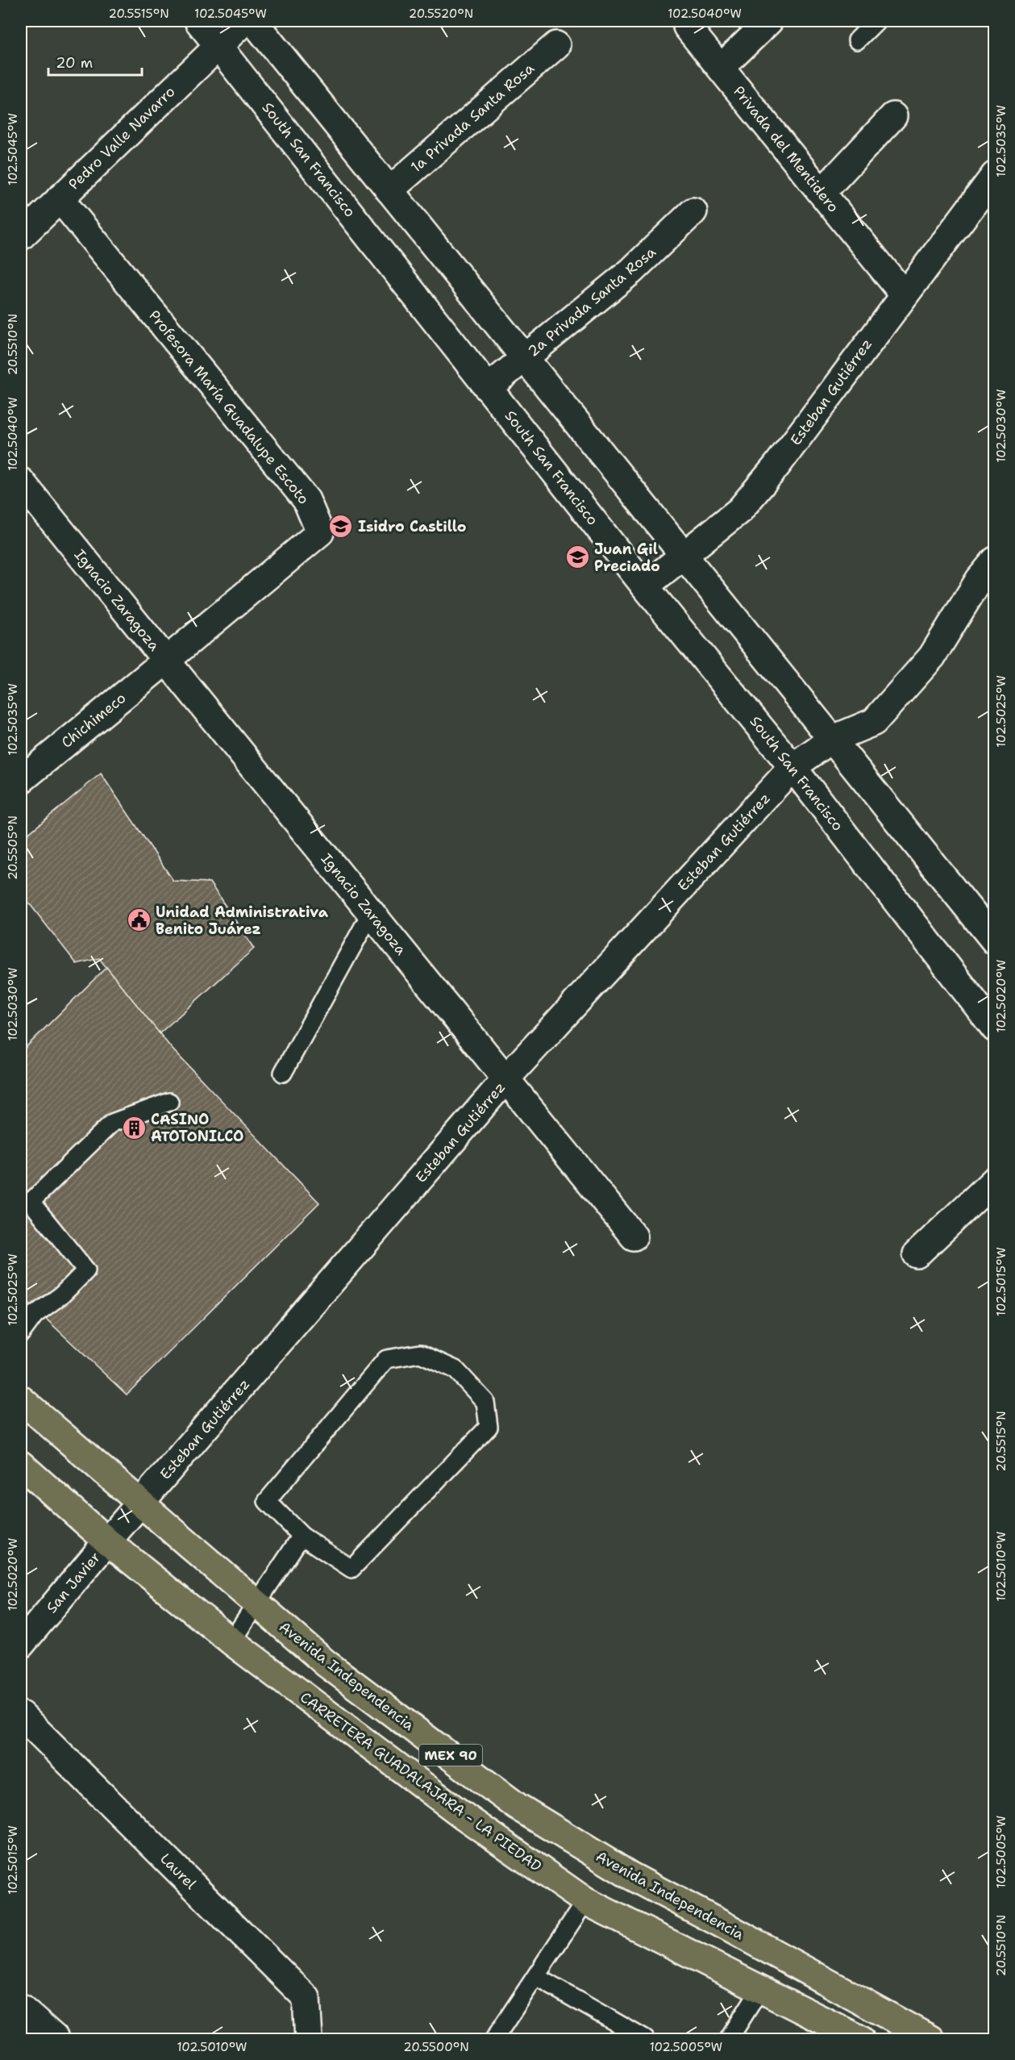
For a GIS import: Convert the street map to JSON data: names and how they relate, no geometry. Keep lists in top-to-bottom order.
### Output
{
  "streets": {
    "main road": ["Avenida Independencia", "MEX 90", "CARRETERA GUADALAJARA - LA PIEDAD"],
    "street": [
      "1a Privada Santa Rosa",
      "Pedro Valle Navarro",
      "Privada del Mentidero",
      "South San Francisco",
      "2a Privada Santa Rosa",
      "Esteban Gutiérrez",
      "Profesora María Guadalupe Escoto",
      "Ignacio Zaragoza",
      "Chichimeco",
      "San Javier",
      "Laurel"
    ]
  },
  "crossings": [
    ["Pedro Valle Navarro", "South San Francisco"],
    ["Pedro Valle Navarro", "Profesora María Guadalupe Escoto"],
    ["Privada del Mentidero", "Esteban Gutiérrez"],
    ["South San Francisco", "2a Privada Santa Rosa"],
    ["South San Francisco", "Esteban Gutiérrez"],
    ["Esteban Gutiérrez", "Ignacio Zaragoza"],
    ["Esteban Gutiérrez", "San Javier"],
    ["Esteban Gutiérrez", "Avenida Independencia"],
    ["Esteban Gutiérrez", "CARRETERA GUADALAJARA - LA PIEDAD"],
    ["Profesora María Guadalupe Escoto", "Ignacio Zaragoza"],
    ["Profesora María Guadalupe Escoto", "Chichimeco"],
    ["Ignacio Zaragoza", "Chichimeco"],
    ["San Javier", "CARRETERA GUADALAJARA - LA PIEDAD"]
  ],
  "places": {
    "school or university": ["Isidro Castillo", "Juan Gil Preciado"],
    "public building": ["Unidad Administrativa Benito Juárez"],
    "building": ["CASINO ATOTONILCO"]
  },
  "scale_bar": "20 m",
  "coordinates": [
    "20.5515°N",
    "102.5045°W",
    "20.5520°N",
    "102.5040°W",
    "102.5035°W",
    "20.5510°N",
    "102.5030°W",
    "102.5025°W",
    "20.5505°N",
    "102.5020°W",
    "102.5015°W",
    "102.5010°W",
    "102.5005°W",
    "20.5500°N"
  ]
}
